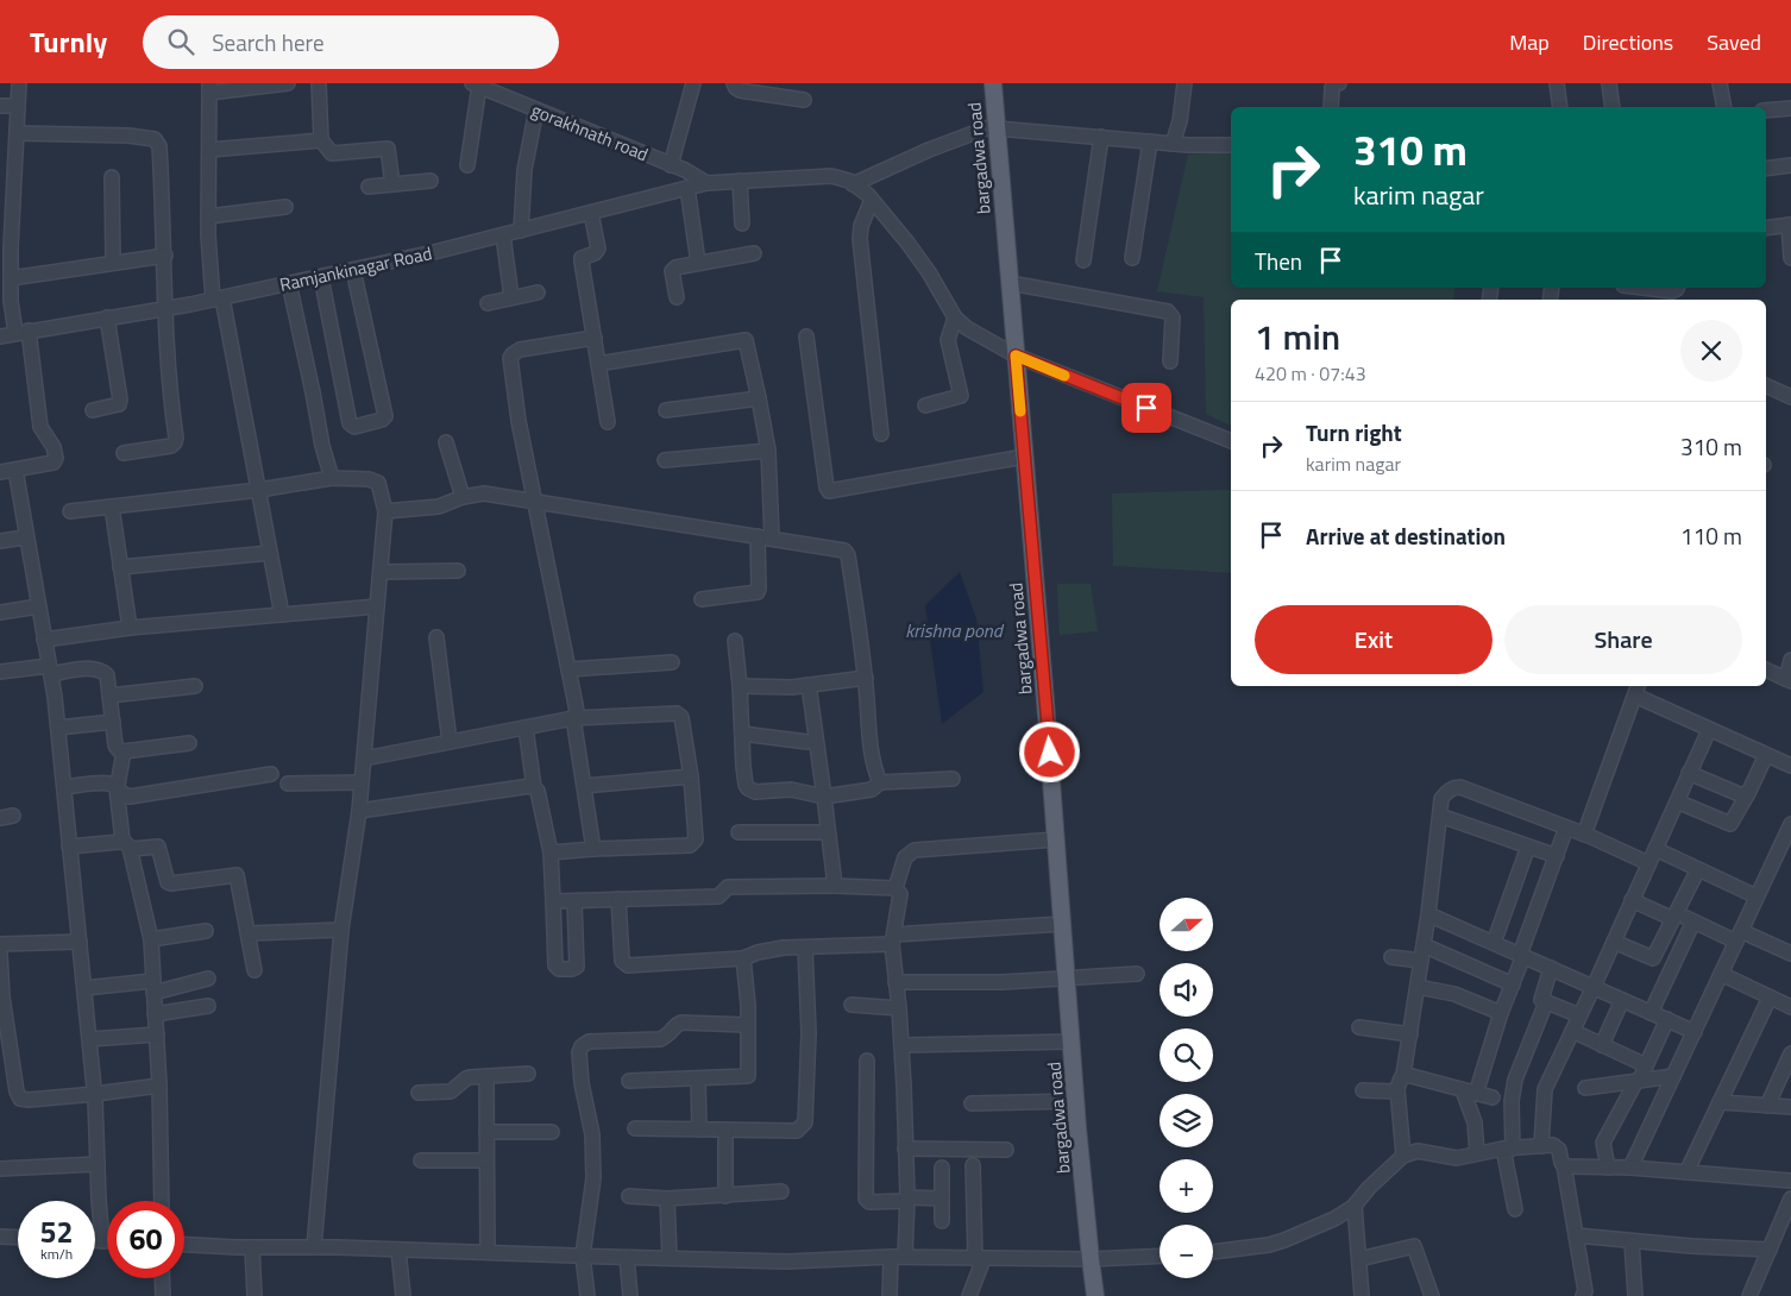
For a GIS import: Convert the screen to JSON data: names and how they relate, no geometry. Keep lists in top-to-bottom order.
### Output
{
  "streets": {
    "main road": ["bargadwa road"],
    "street": ["gorakhnath road", "Ramjankinagar Road"]
  },
  "crossings": [
    ["gorakhnath road", "Ramjankinagar Road"]
  ],
  "water": ["krishna pond"],
  "north": "right",
  "page": {
    "header": "Turnly",
    "search": "Search here",
    "nav": ["Map", "Directions", "Saved"],
    "turn": ["310 m", "karim nagar"],
    "then": "Then",
    "heading": ["1 min", "420 m · 07:43"],
    "list": [
      {
        "name": "Turn right",
        "note": "karim nagar",
        "value": "310 m"
      },
      {
        "name": "Arrive at destination",
        "value": "110 m"
      }
    ],
    "buttons": ["Exit", "Share"],
    "map_buttons": ["+", "−"],
    "speed": "52 km/h",
    "limit": "60"
  }
}
